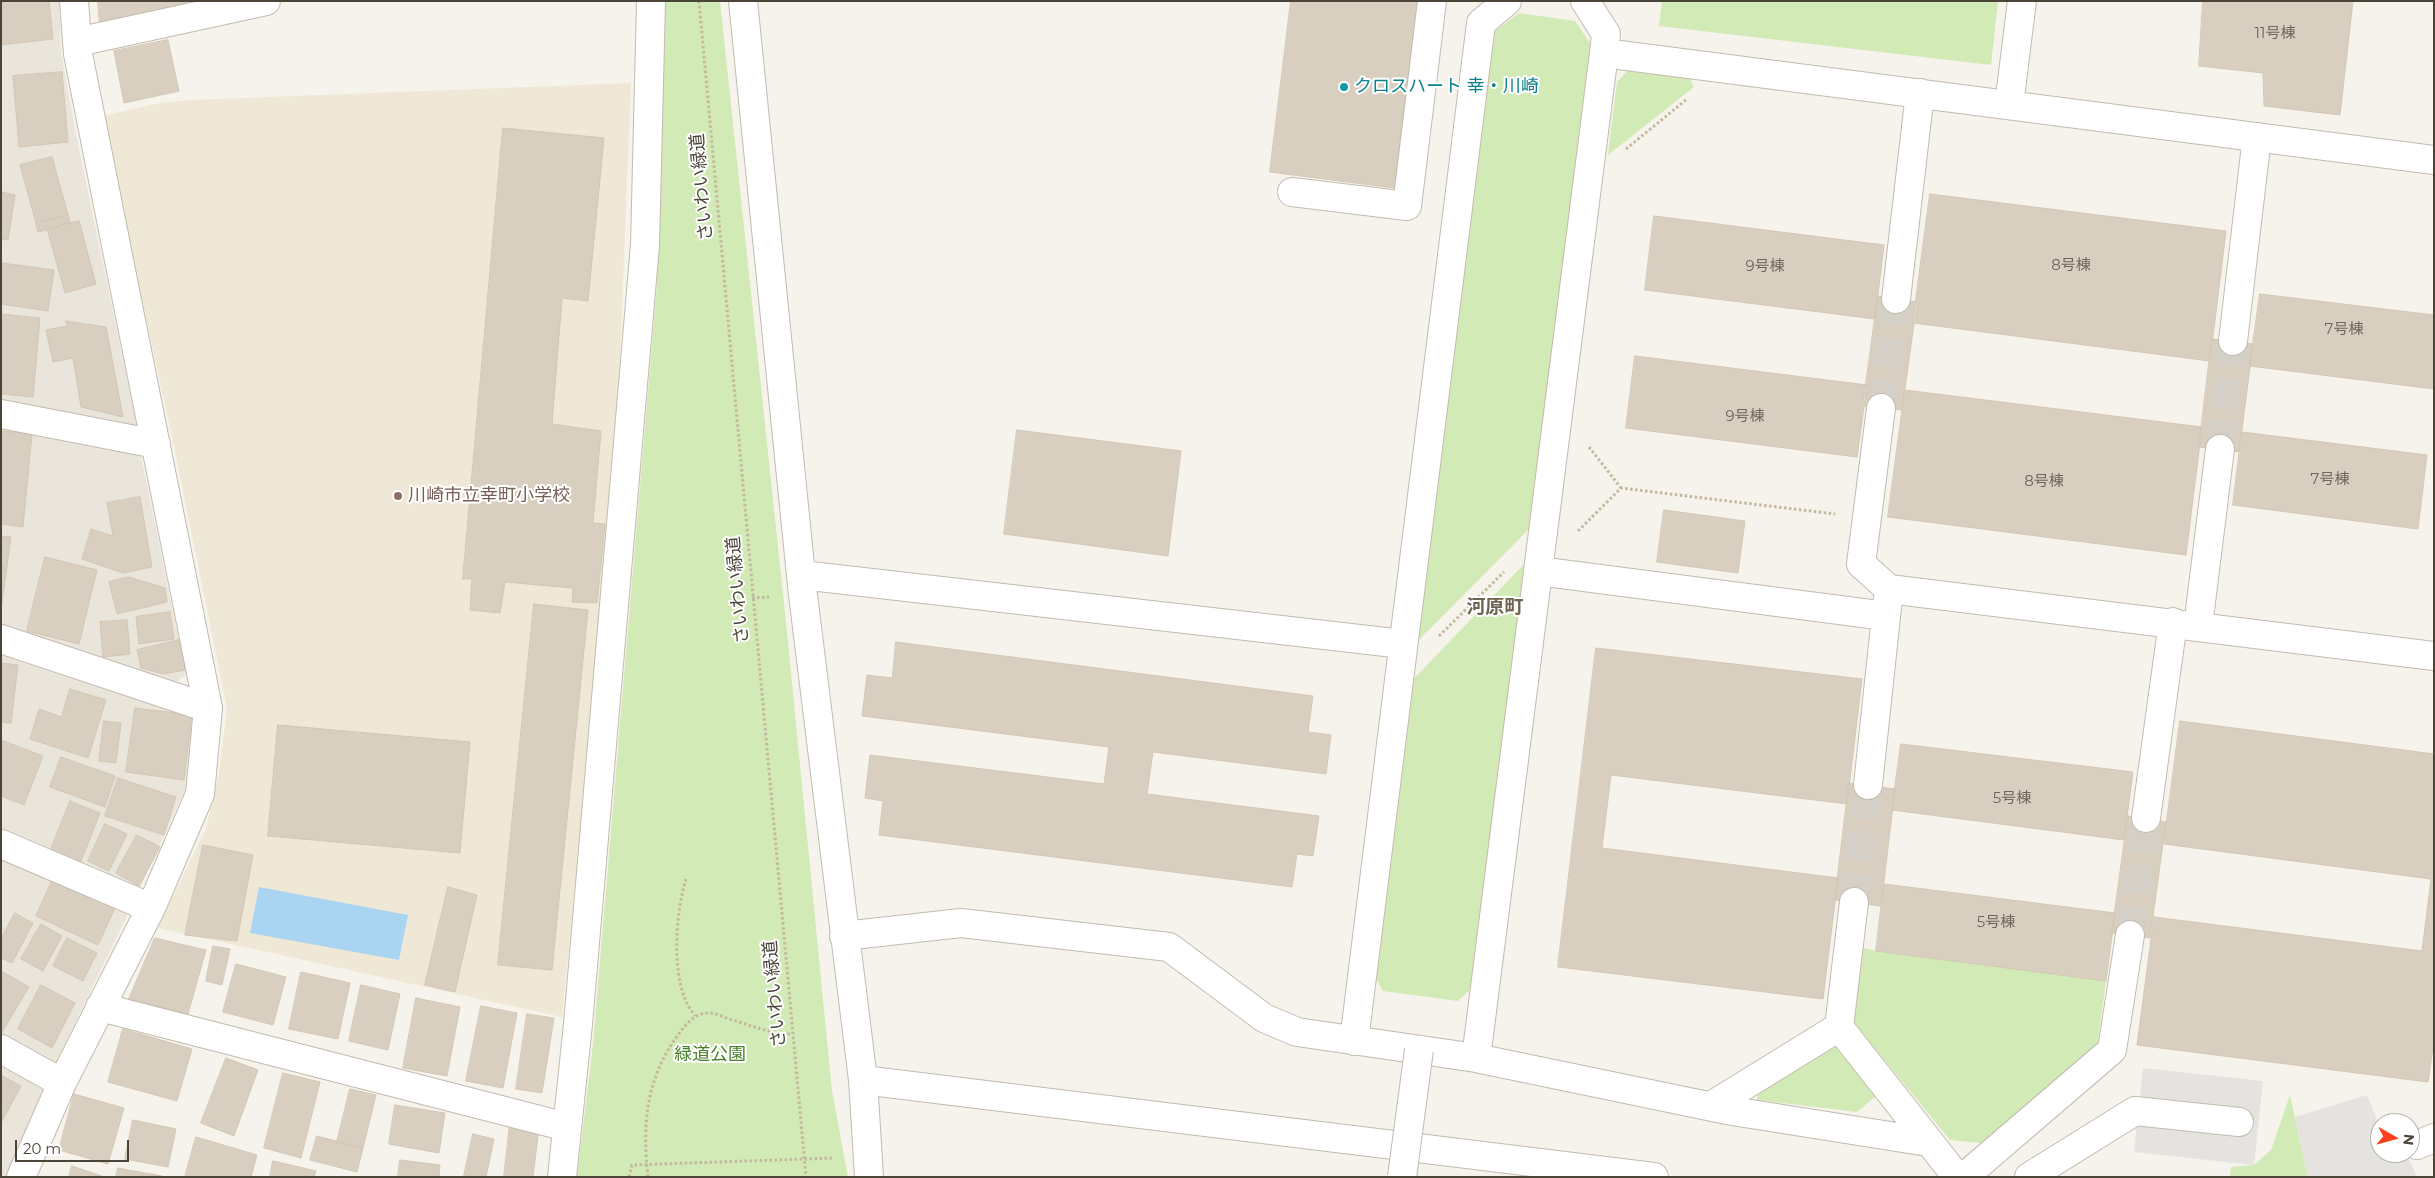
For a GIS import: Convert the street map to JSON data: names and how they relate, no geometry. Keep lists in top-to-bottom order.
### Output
{
  "streets": {
    "path": ["さいわい緑道"]
  },
  "districts": ["河原町"],
  "parks": ["緑道公園"],
  "places": ["クロスハート 幸・川崎", "川崎市立幸町小学校"],
  "house_numbers": [
    "11号棟",
    "8号棟",
    "9号棟",
    "7号棟",
    "9号棟",
    "7号棟",
    "8号棟",
    "5号棟",
    "5号棟"
  ],
  "scale_bar": "20 m",
  "north": "right"
}
